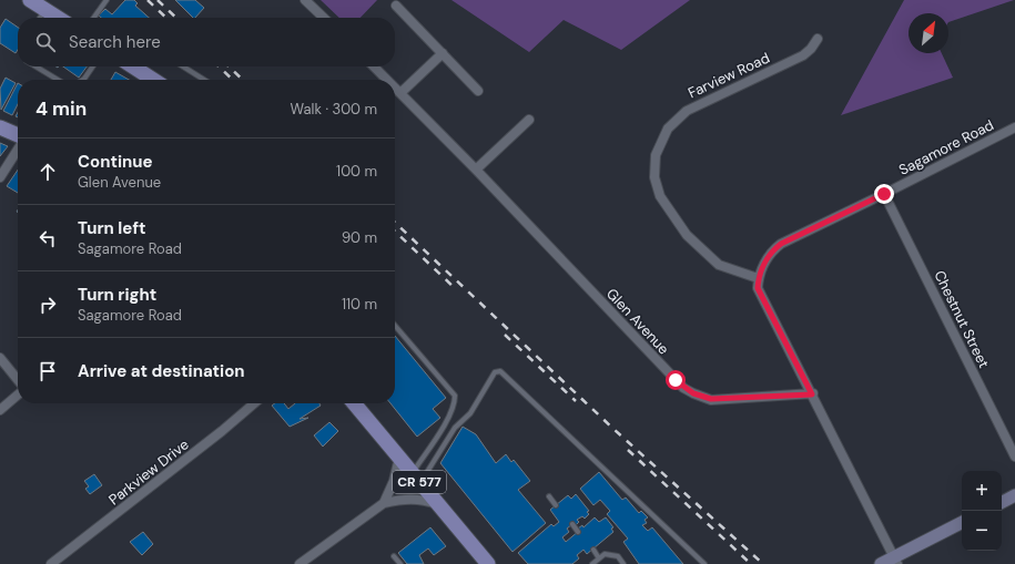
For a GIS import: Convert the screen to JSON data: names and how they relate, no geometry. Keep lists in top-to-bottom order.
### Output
{
  "streets": {
    "main road": ["CR 577"],
    "street": [
      "Farview Road",
      "Sagamore Road",
      "Chestnut Street",
      "Glen Avenue",
      "Parkview Drive"
    ]
  },
  "crossings": [
    ["Farview Road", "Sagamore Road"],
    ["Sagamore Road", "Chestnut Street"]
  ],
  "north": "top right",
  "page": {
    "search": "Search here",
    "heading": ["4 min", "Walk · 300 m"],
    "list": [
      ["Continue", "Glen Avenue", "100 m"],
      ["Turn left", "Sagamore Road", "90 m"],
      ["Turn right", "Sagamore Road", "110 m"],
      "Arrive at destination"
    ],
    "map_buttons": ["+", "−"]
  }
}
